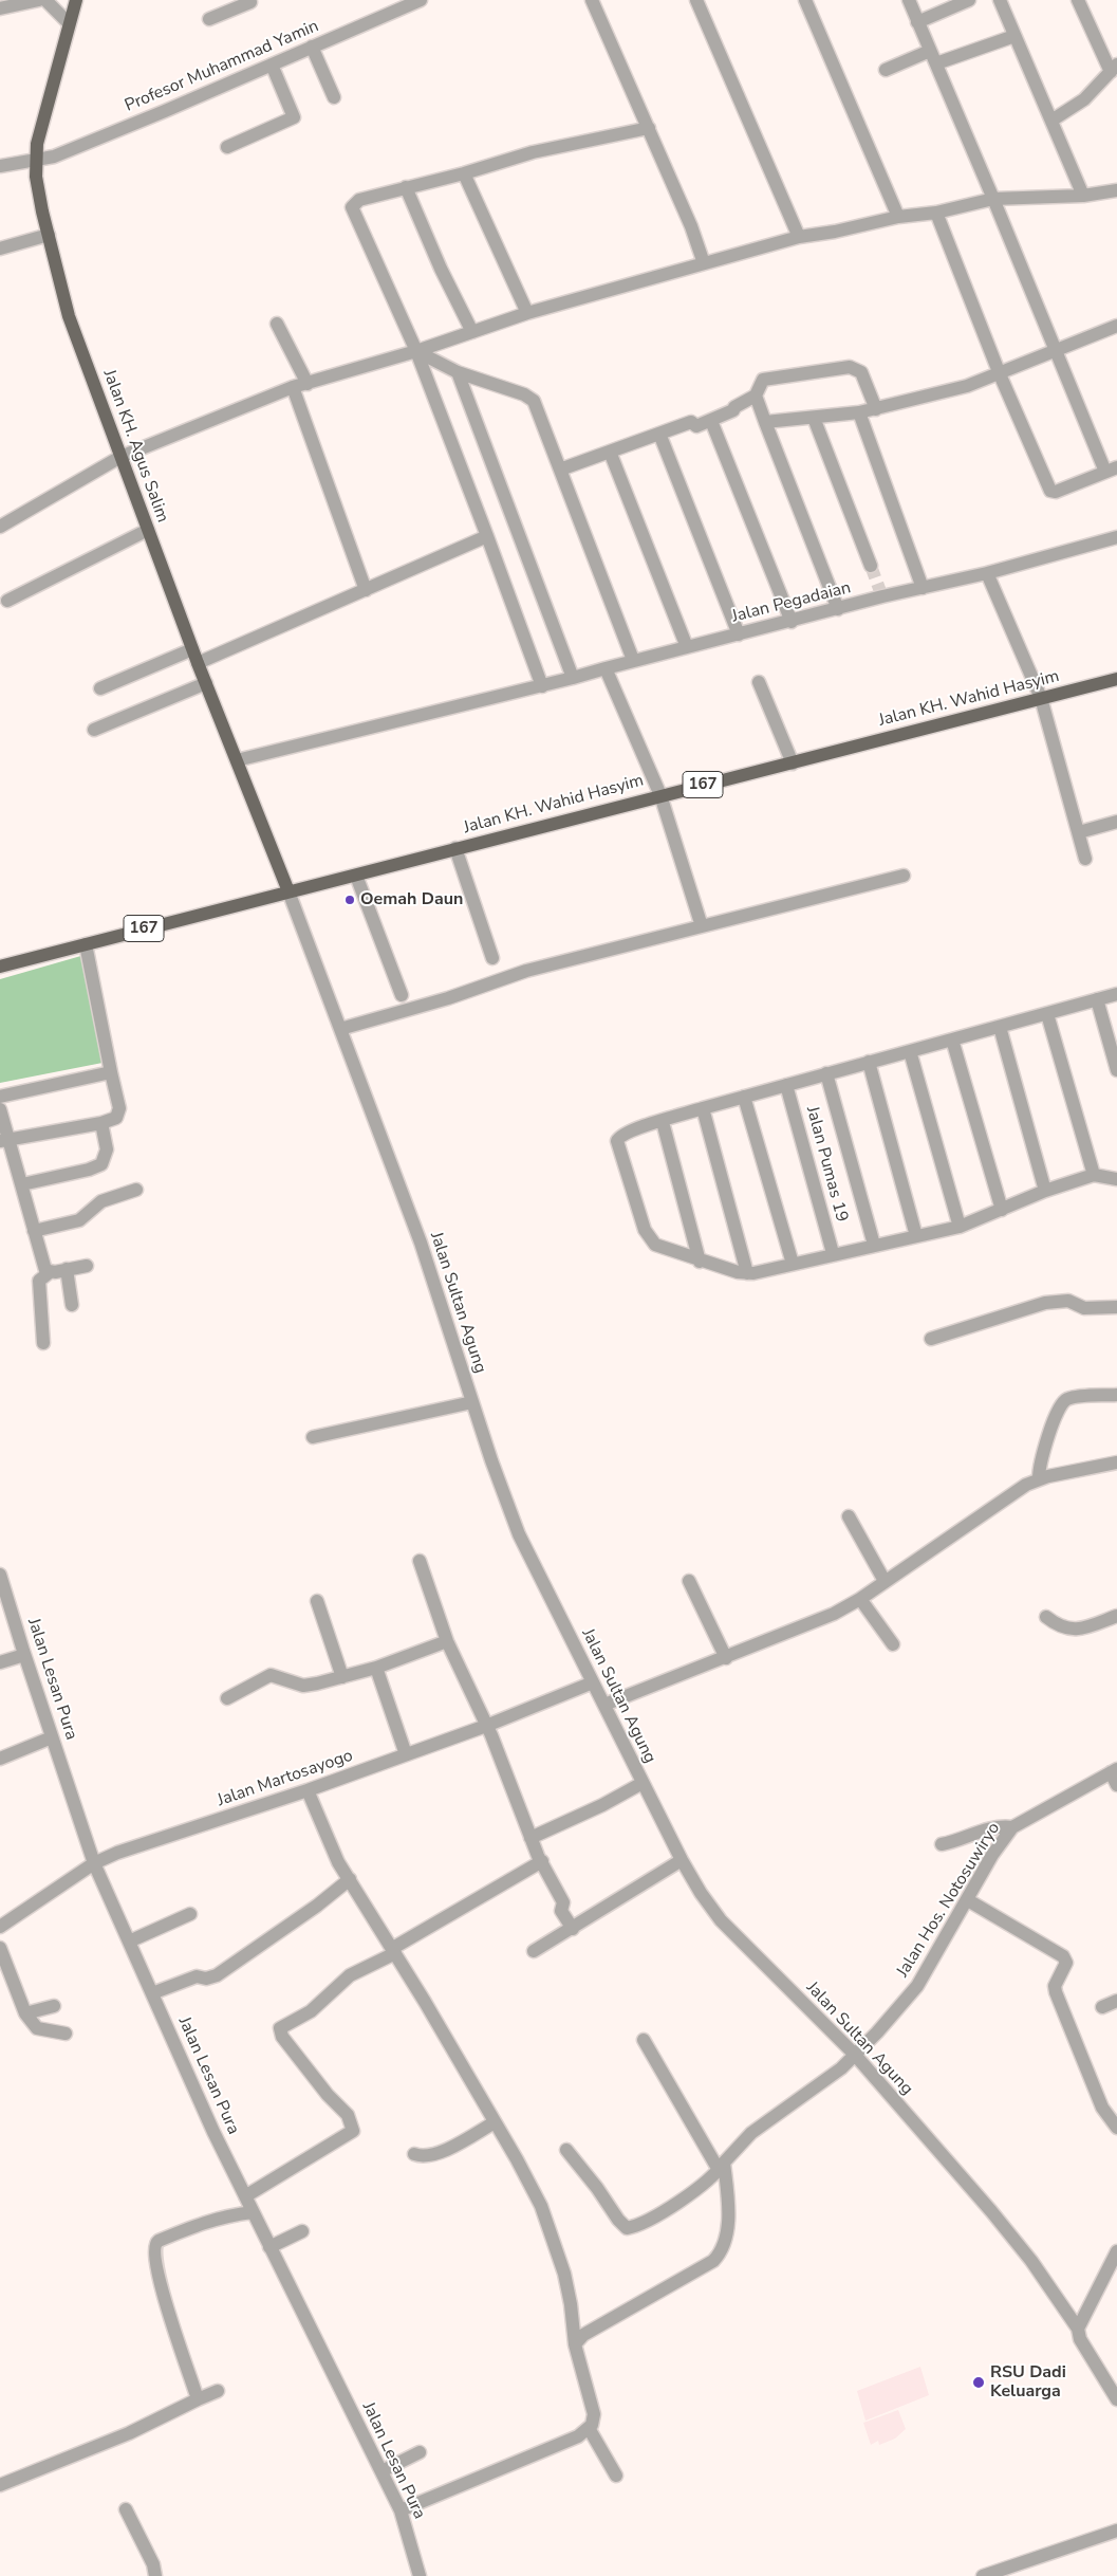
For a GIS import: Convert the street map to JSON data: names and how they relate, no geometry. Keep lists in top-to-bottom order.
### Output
{
  "streets": {
    "main road": ["Jalan KH. Agus Salim", "Jalan KH. Wahid Hasyim", "167"],
    "street": [
      "Profesor Muhammad Yamin",
      "Jalan Pegadaian",
      "Jalan Pumas 19",
      "Jalan Sultan Agung",
      "Jalan Lesan Pura",
      "Jalan Martosayogo",
      "Jalan Hos. Notosuwiryo"
    ]
  },
  "crossings": [
    ["Profesor Muhammad Yamin", "Jalan KH. Agus Salim"],
    ["Jalan KH. Agus Salim", "Jalan Pegadaian"],
    ["Jalan KH. Agus Salim", "Jalan KH. Wahid Hasyim"],
    ["Jalan KH. Agus Salim", "Jalan Sultan Agung"],
    ["Jalan KH. Wahid Hasyim", "Jalan Sultan Agung"],
    ["Jalan Sultan Agung", "Jalan Martosayogo"],
    ["Jalan Sultan Agung", "Jalan Hos. Notosuwiryo"],
    ["Jalan Lesan Pura", "Jalan Martosayogo"]
  ],
  "places": ["Oemah Daun", "RSU Dadi Keluarga"]
}
